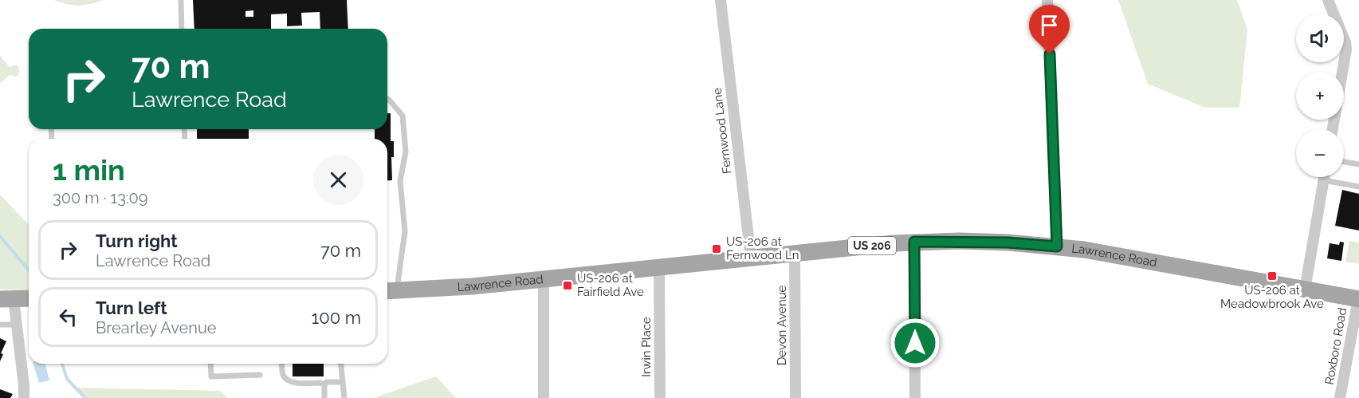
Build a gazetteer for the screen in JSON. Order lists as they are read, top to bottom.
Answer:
{
  "streets": {
    "main road": ["US 206", "Lawrence Road"],
    "street": [
      "Fernwood Lane",
      "Devon Avenue",
      "Roxboro Road",
      "Irwin Place"
    ]
  },
  "crossings": [
    ["Fernwood Lane", "Lawrence Road"],
    ["Lawrence Road", "Devon Avenue"],
    ["Lawrence Road", "Roxboro Road"],
    ["Lawrence Road", "Irwin Place"]
  ],
  "places": {
    "transit": ["US-206 at Fernwood Ln", "US-206 at Meadowbrook Ave", "US-206 at Fairfield Ave"]
  },
  "page": {
    "map_buttons": ["+", "−"],
    "turn": ["70 m", "Lawrence Road"],
    "heading": ["1 min", "300 m · 13:09"],
    "list": [
      {
        "name": "Turn right",
        "note": "Lawrence Road",
        "value": "70 m"
      },
      {
        "name": "Turn left",
        "note": "Brearley Avenue",
        "value": "100 m"
      }
    ]
  }
}
